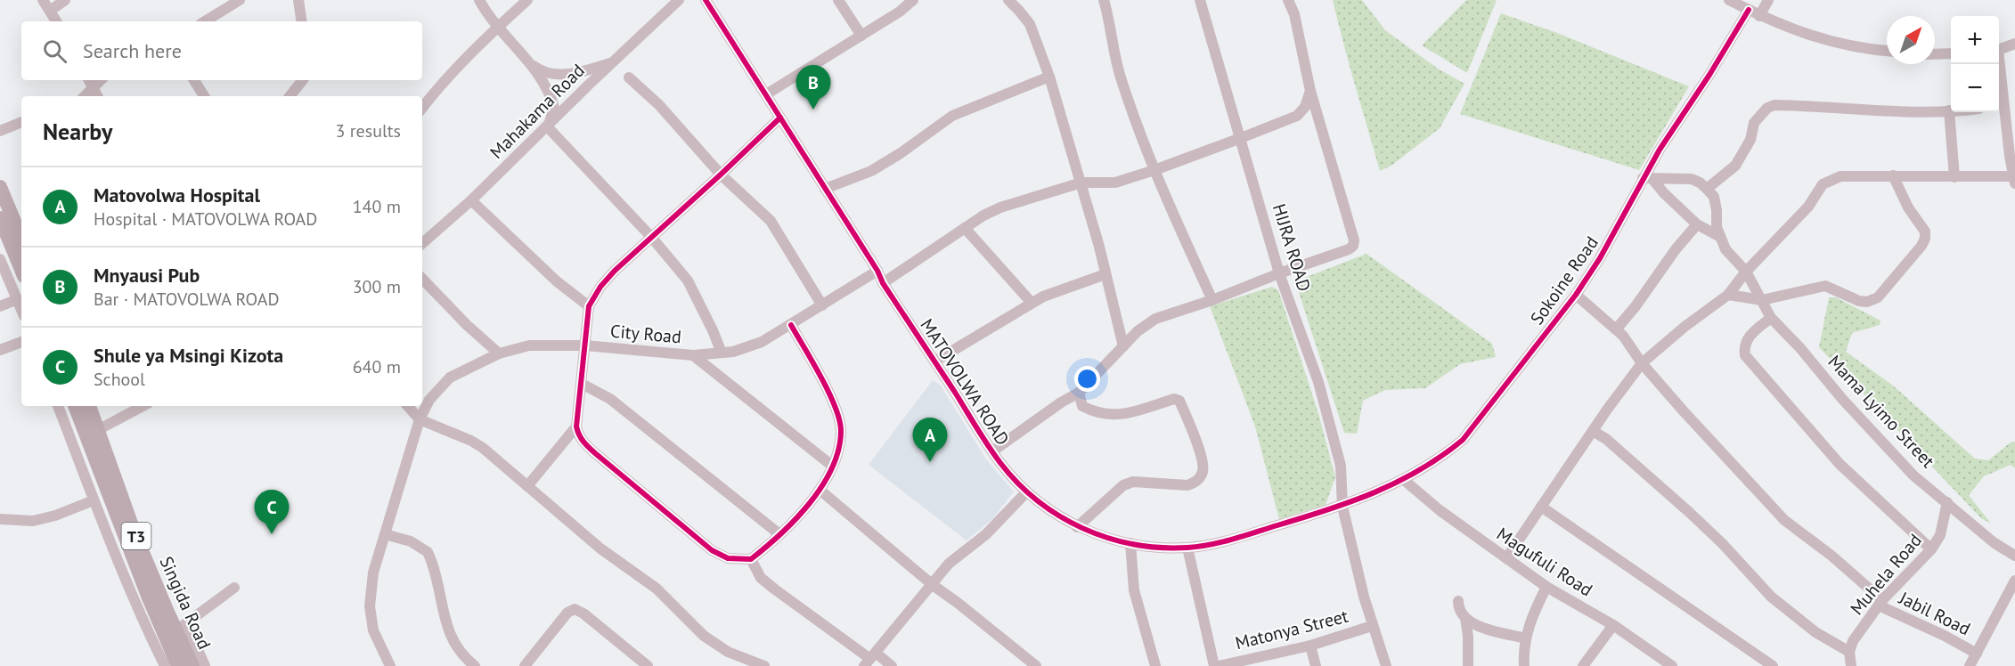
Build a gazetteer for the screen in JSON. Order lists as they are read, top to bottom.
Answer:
{
  "streets": {
    "highway": ["T3", "Singida Road"],
    "street": [
      "Mahakama Road",
      "HIJRA ROAD",
      "Sokoine Road",
      "City Road",
      "MATOVOLWA ROAD",
      "Mama Lyimo Street",
      "Magufuli Road",
      "Muhela Road",
      "Jabil Road",
      "Matonya Street"
    ]
  },
  "crossings": [
    ["HIJRA ROAD", "Sokoine Road"],
    ["HIJRA ROAD", "MATOVOLWA ROAD"],
    ["Sokoine Road", "MATOVOLWA ROAD"],
    ["Sokoine Road", "Magufuli Road"],
    ["Sokoine Road", "Jabil Road"],
    ["City Road", "MATOVOLWA ROAD"],
    ["Mama Lyimo Street", "Muhela Road"],
    ["Muhela Road", "Jabil Road"]
  ],
  "north": "top right",
  "page": {
    "map_buttons": ["+", "−"],
    "search": "Search here",
    "pins": ["B", "A", "C"],
    "heading": ["Nearby", "3 results"],
    "list": [
      {
        "mark": "A",
        "name": "Matovolwa Hospital",
        "note": "Hospital · MATOVOLWA ROAD",
        "value": "140 m"
      },
      {
        "mark": "B",
        "name": "Mnyausi Pub",
        "note": "Bar · MATOVOLWA ROAD",
        "value": "300 m"
      },
      {
        "mark": "C",
        "name": "Shule ya Msingi Kizota",
        "note": "School",
        "value": "640 m"
      }
    ]
  }
}
